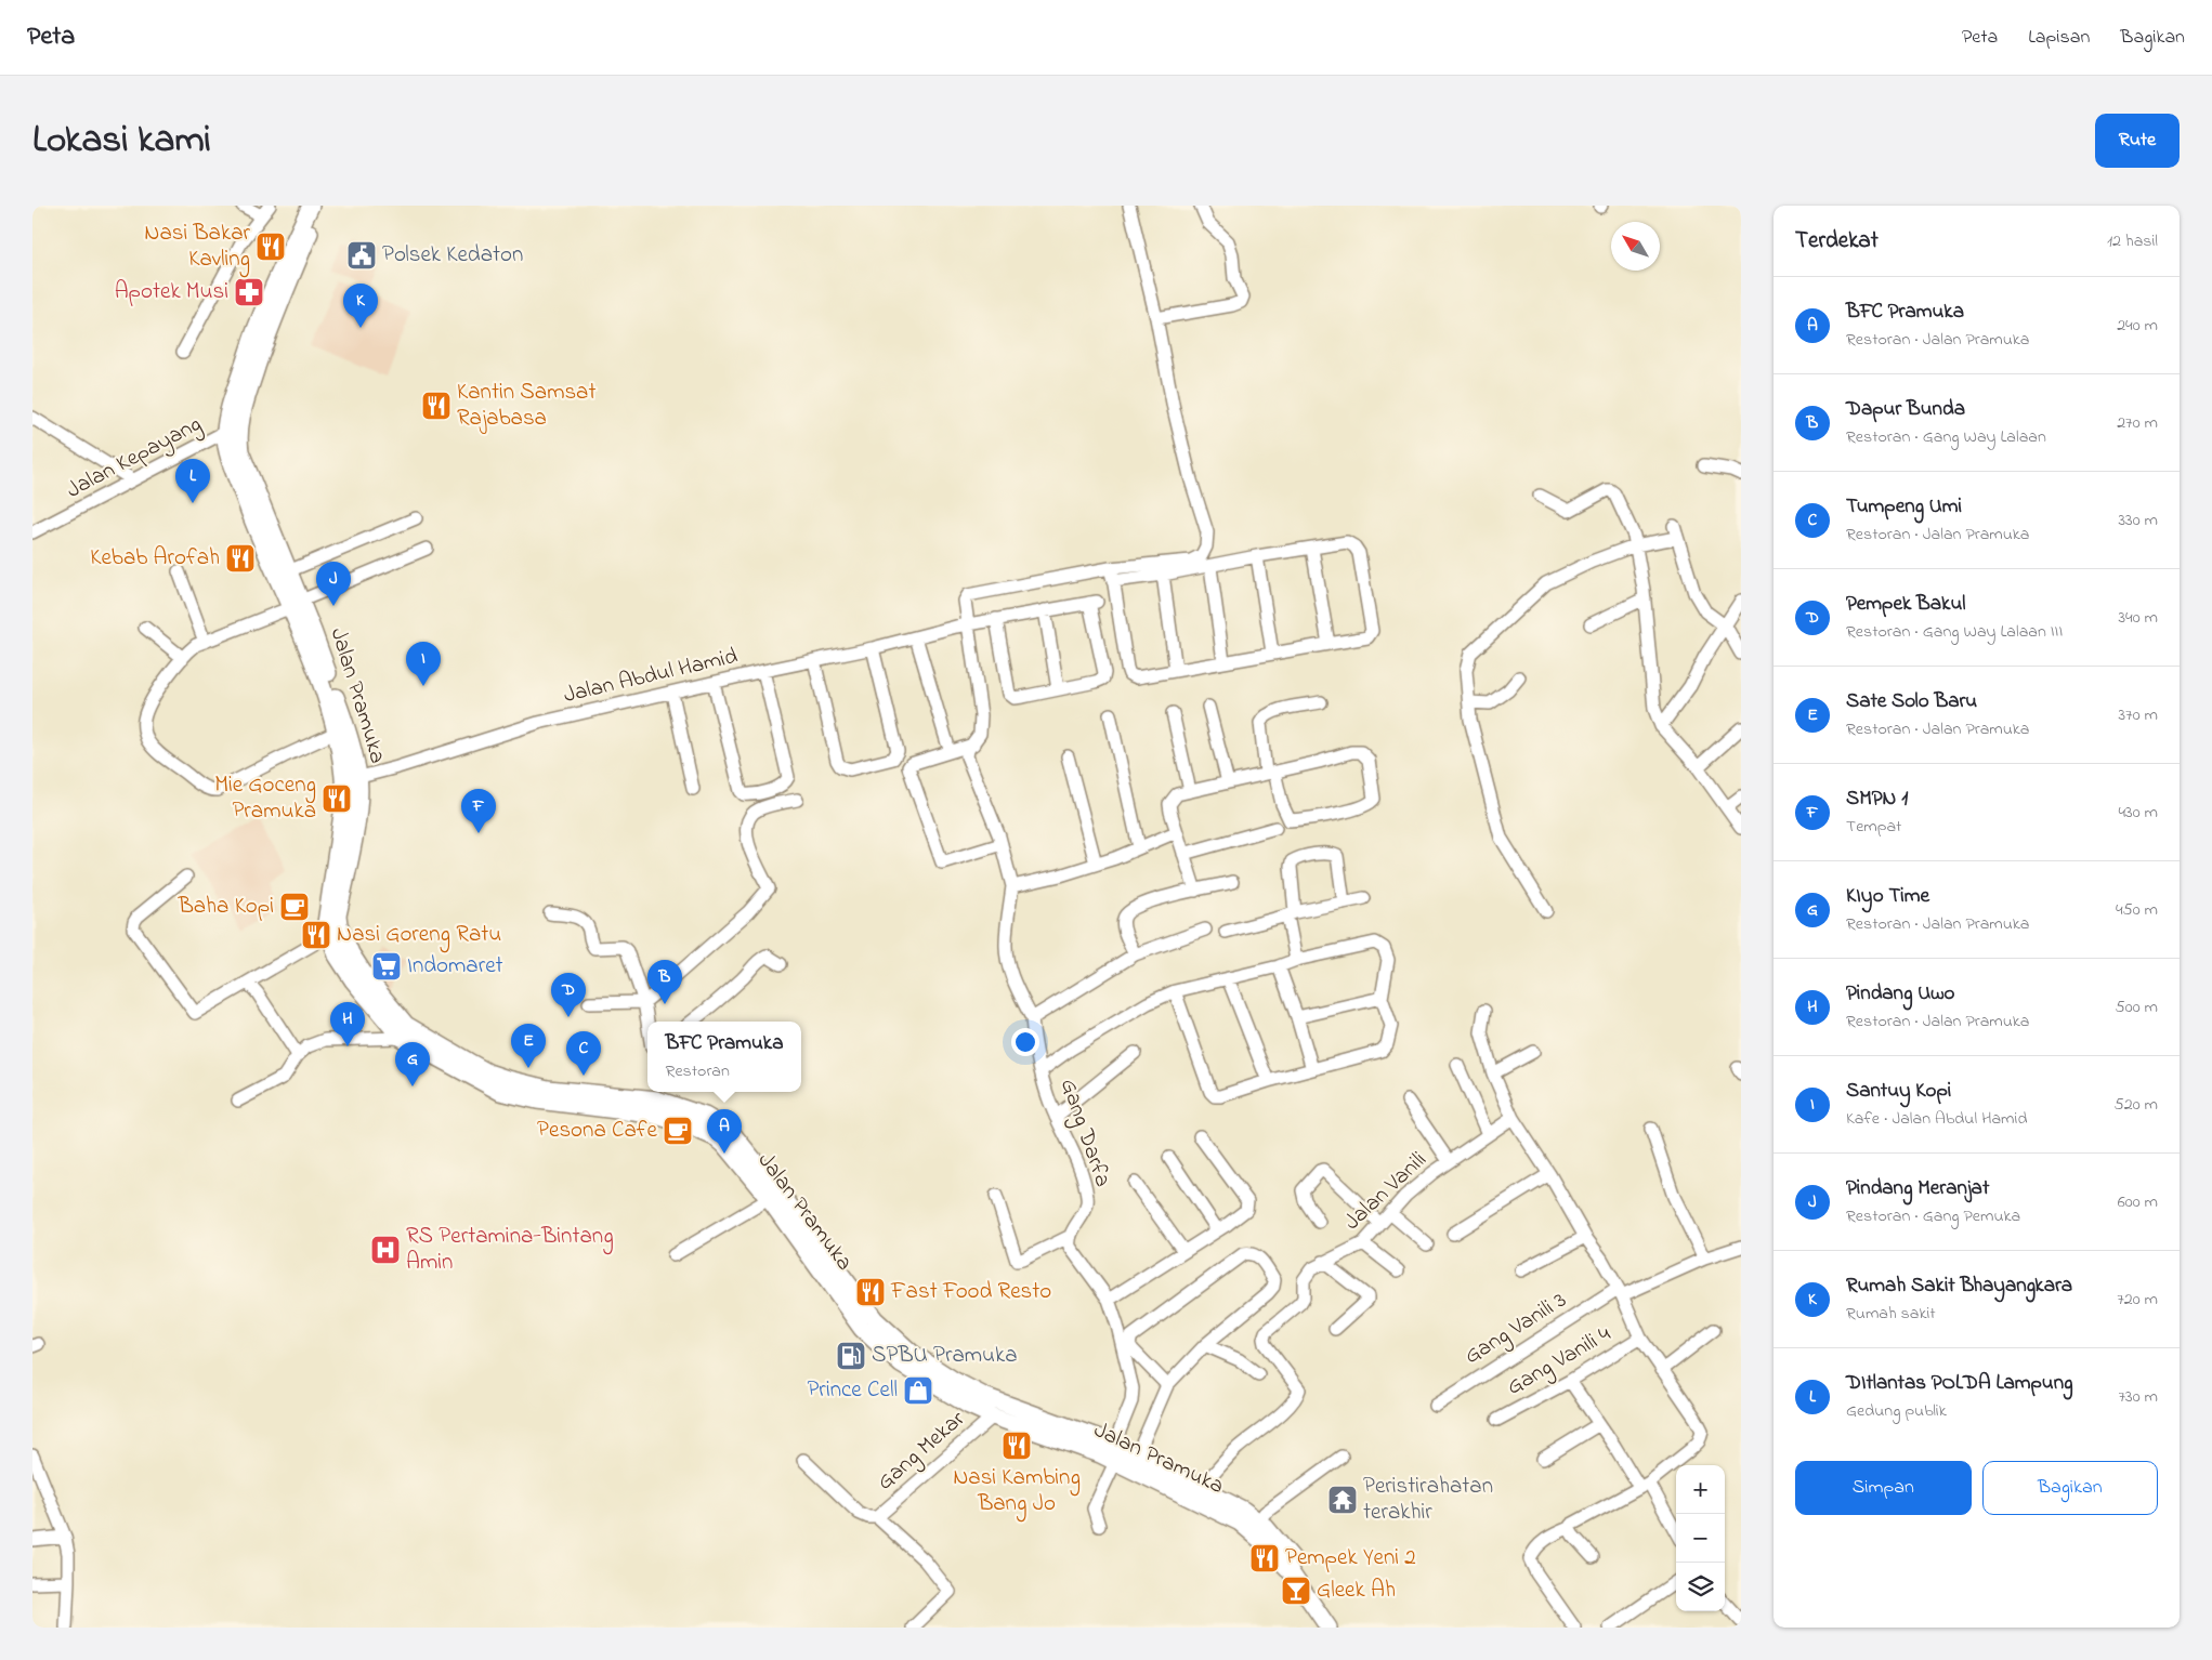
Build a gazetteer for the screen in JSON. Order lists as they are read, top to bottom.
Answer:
{
  "streets": {
    "main road": ["Jalan Pramuka"],
    "street": [
      "Jalan Kepayang",
      "Jalan Abdul Hamid",
      "Gang Darfa",
      "Jalan Vanili",
      "Gang Vanili 3",
      "Gang Vanili 4",
      "Gang Mekar"
    ]
  },
  "crossings": [
    ["Jalan Kepayang", "Jalan Pramuka"],
    ["Jalan Abdul Hamid", "Jalan Pramuka"],
    ["Jalan Pramuka", "Jalan Vanili"],
    ["Jalan Pramuka", "Gang Mekar"]
  ],
  "places": {
    "restaurant": [
      "Nasi Bakar Kavling",
      "Kantin Samsat Rajabasa",
      "Kebab Arofah",
      "Mie Goceng Pramuka",
      "Nasi Goreng Ratu",
      "Fast Food Resto",
      "Nasi Kambing Bang Jo",
      "Pempek Yeni 2"
    ],
    "public building": ["Polsek Kedaton"],
    "pharmacy": ["Apotek Musi"],
    "cafe": ["Baha Kopi", "Pesona Cafe"],
    "supermarket": ["Indomaret"],
    "hospital": ["RS Pertamina-Bintang Amin"],
    "fuel station": ["SPBU Pramuka"],
    "shop": ["Prince Cell"],
    "temple": ["Peristirahatan terakhir"],
    "bar": ["Gleek Ah"]
  },
  "north": "top left",
  "page": {
    "header": "Peta",
    "nav": ["Peta", "Lapisan", "Bagikan"],
    "title": "Lokasi kami",
    "buttons": [
      "Rute",
      ["Simpan", "Bagikan"]
    ],
    "heading": ["Terdekat", "12 hasil"],
    "list": [
      {
        "mark": "A",
        "name": "BFC Pramuka",
        "note": "Restoran · Jalan Pramuka",
        "value": "240 m"
      },
      {
        "mark": "B",
        "name": "Dapur Bunda",
        "note": "Restoran · Gang Way Lalaan",
        "value": "270 m"
      },
      {
        "mark": "C",
        "name": "Tumpeng Umi",
        "note": "Restoran · Jalan Pramuka",
        "value": "330 m"
      },
      {
        "mark": "D",
        "name": "Pempek Bakul",
        "note": "Restoran · Gang Way Lalaan III",
        "value": "340 m"
      },
      {
        "mark": "E",
        "name": "Sate Solo Baru",
        "note": "Restoran · Jalan Pramuka",
        "value": "370 m"
      },
      {
        "mark": "F",
        "name": "SMPN 1",
        "note": "Tempat",
        "value": "430 m"
      },
      {
        "mark": "G",
        "name": "KIyo Time",
        "note": "Restoran · Jalan Pramuka",
        "value": "450 m"
      },
      {
        "mark": "H",
        "name": "Pindang Uwo",
        "note": "Restoran · Jalan Pramuka",
        "value": "500 m"
      },
      {
        "mark": "I",
        "name": "Santuy Kopi",
        "note": "Kafe · Jalan Abdul Hamid",
        "value": "520 m"
      },
      {
        "mark": "J",
        "name": "Pindang Meranjat",
        "note": "Restoran · Gang Pemuka",
        "value": "600 m"
      },
      {
        "mark": "K",
        "name": "Rumah Sakit Bhayangkara",
        "note": "Rumah sakit",
        "value": "720 m"
      },
      {
        "mark": "L",
        "name": "DItlantas POLDA Lampung",
        "note": "Gedung publik",
        "value": "730 m"
      }
    ],
    "pins": [
      "K",
      "L",
      "J",
      "I",
      "F",
      "B",
      "D",
      "H",
      "E",
      "C",
      "G",
      "A"
    ],
    "popup": ["BFC Pramuka", "Restoran"],
    "map_buttons": ["+", "−"]
  }
}
